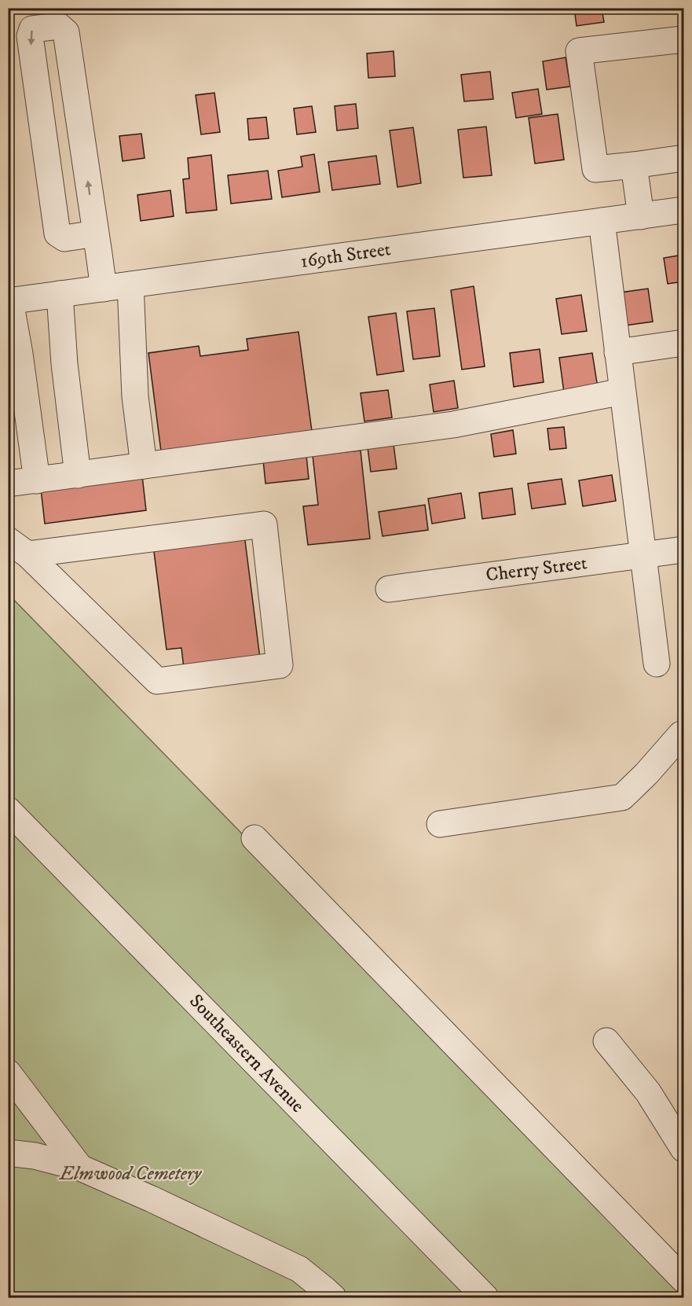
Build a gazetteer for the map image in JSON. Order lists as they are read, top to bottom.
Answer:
{
  "streets": {
    "street": ["169th Street", "Cherry Street", "Southeastern Avenue"]
  },
  "parks": ["Elmwood Cemetery"]
}
